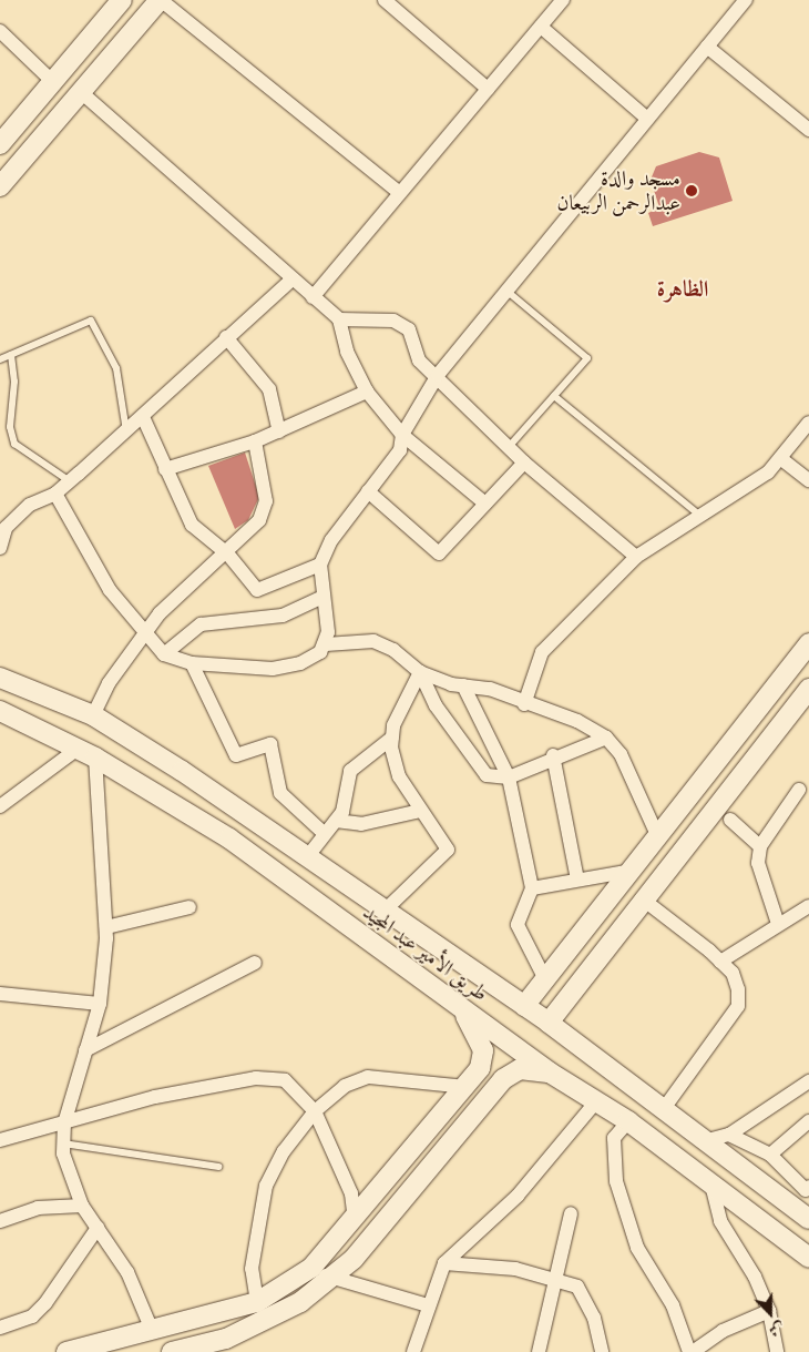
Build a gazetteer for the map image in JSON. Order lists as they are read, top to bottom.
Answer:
{
  "streets": {
    "main road": ["طريق الأمير عبد المجيد"]
  },
  "districts": ["الظاهرة"],
  "places": ["مسجد والدة عبدالرحمن الربيعان"],
  "north": "bottom"
}
